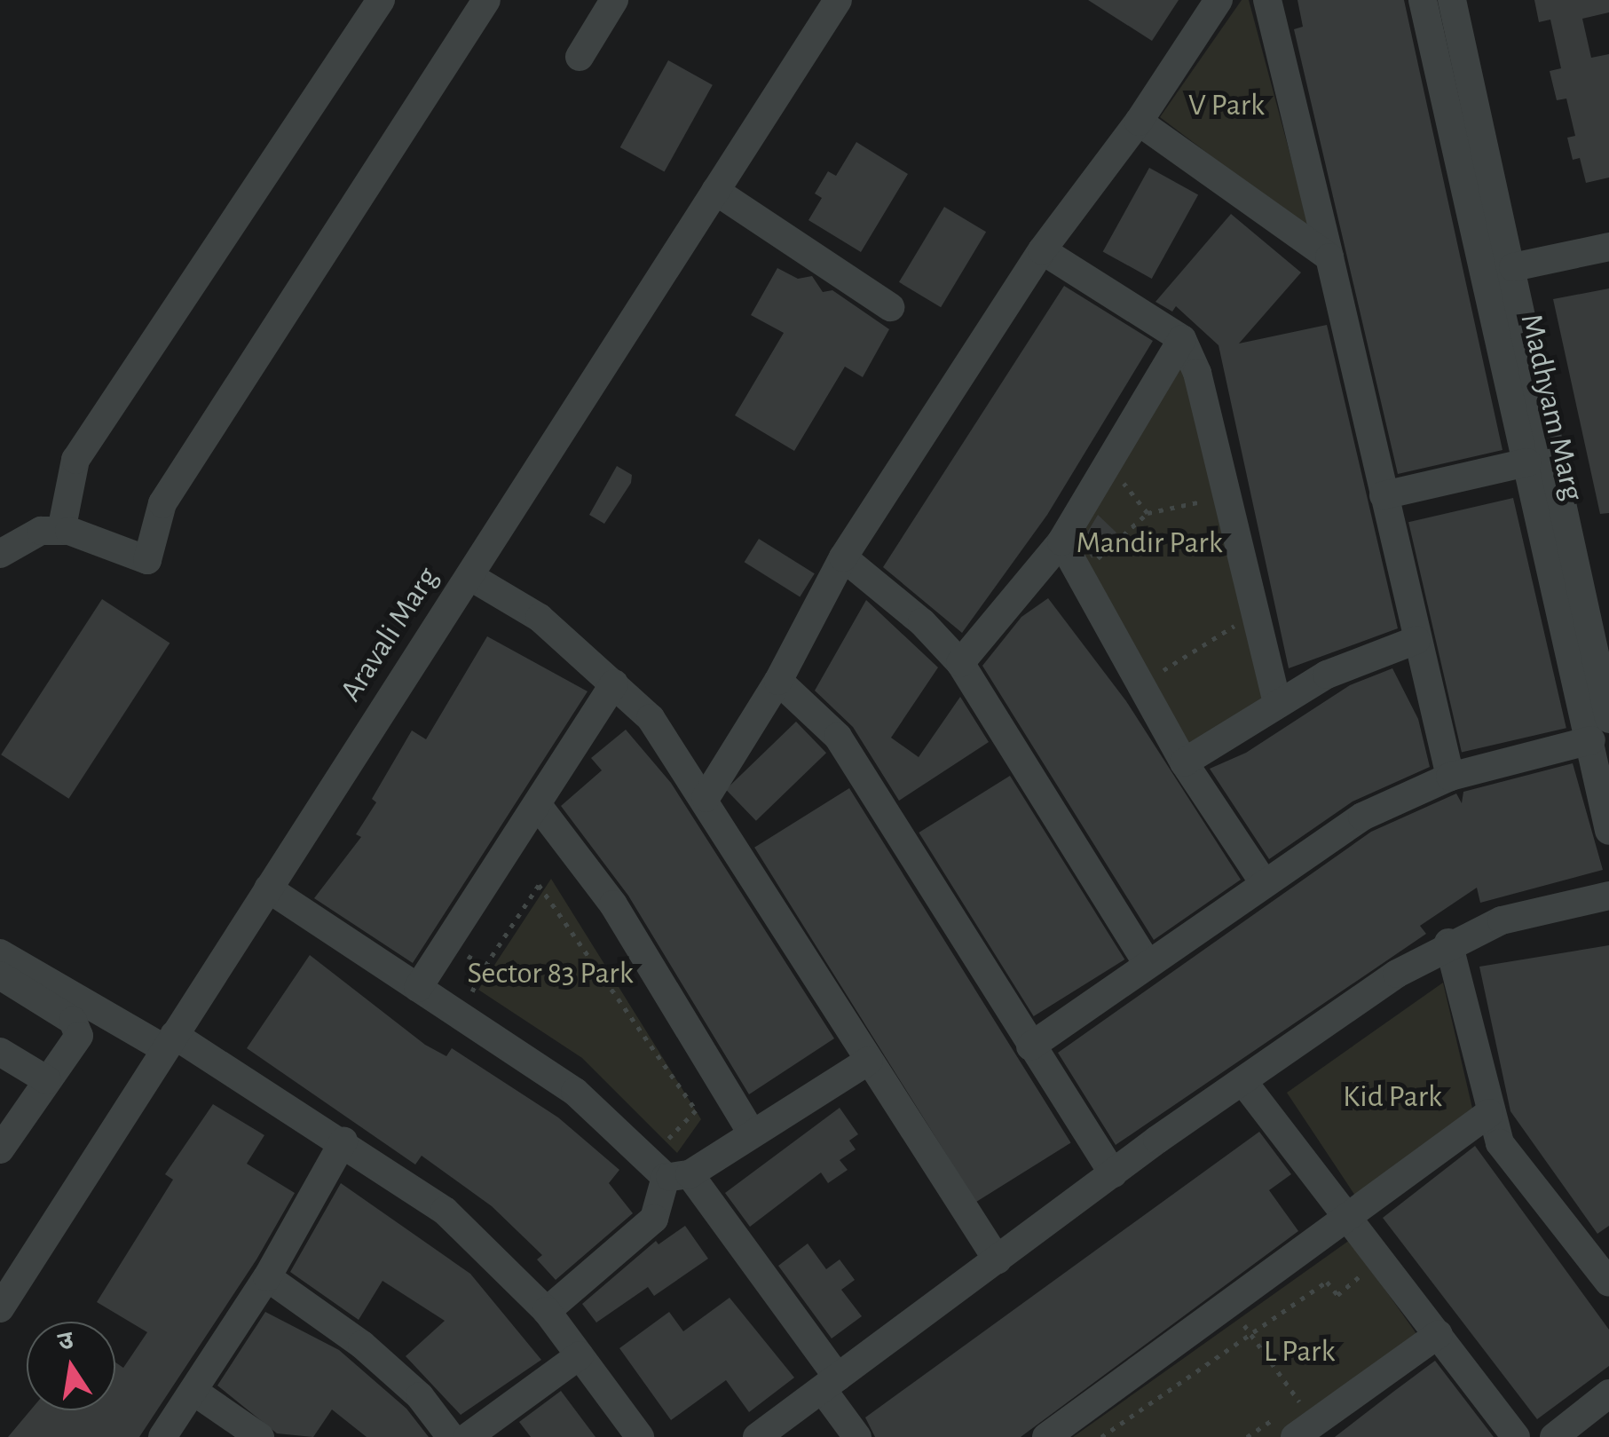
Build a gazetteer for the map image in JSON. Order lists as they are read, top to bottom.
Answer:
{
  "streets": {
    "street": ["Madhyam Marg", "Aravali Marg"]
  },
  "parks": [
    "V Park",
    "Mandir Park",
    "Sector 83 Park",
    "Kid Park",
    "L Park"
  ],
  "north": "top"
}
